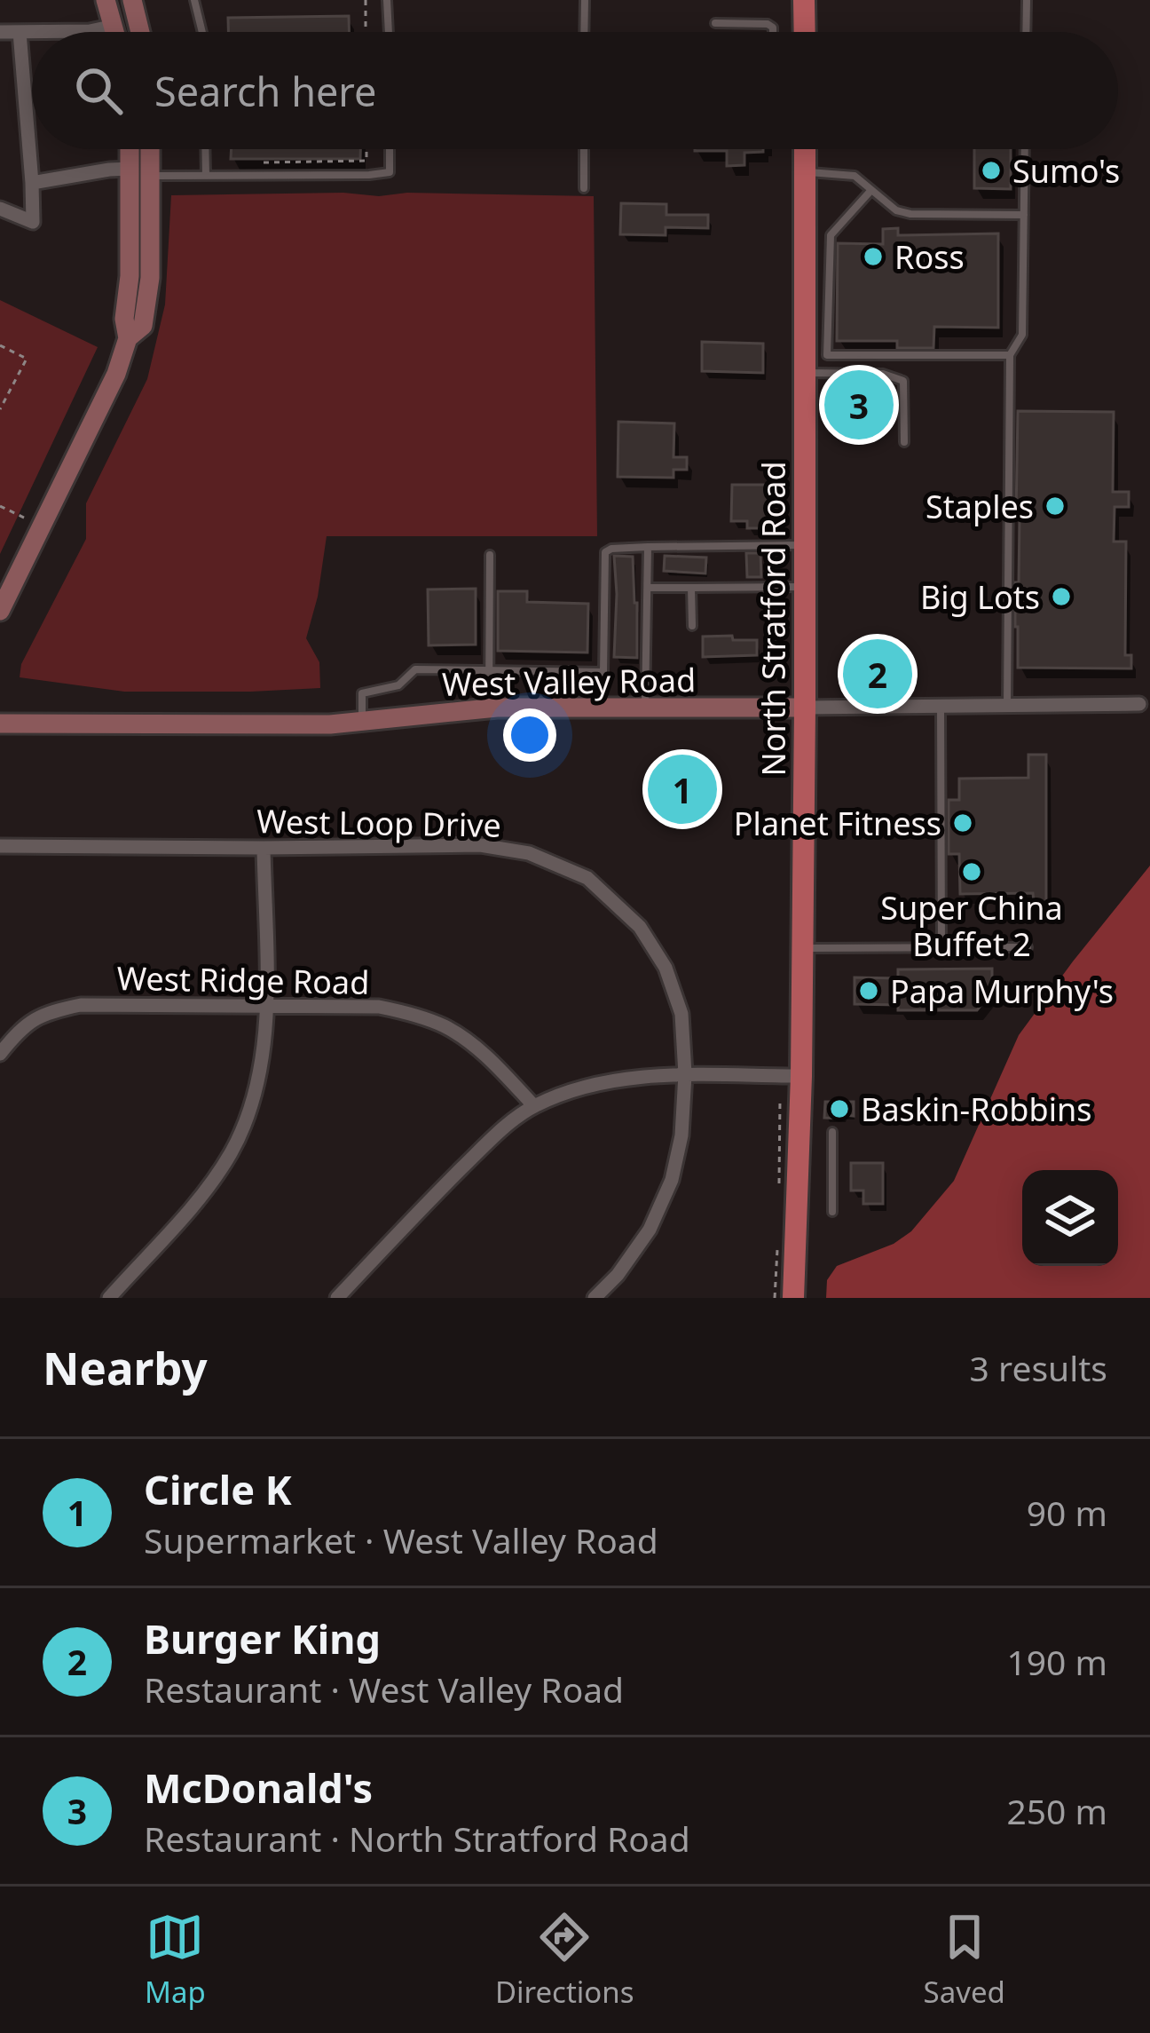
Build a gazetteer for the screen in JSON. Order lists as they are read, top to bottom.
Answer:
{
  "streets": {
    "main road": ["North Stratford Road", "West Valley Road"],
    "street": ["West Loop Drive", "West Ridge Road"]
  },
  "crossings": [
    ["North Stratford Road", "West Valley Road"]
  ],
  "places": [
    "Sumo's",
    "Ross",
    "Staples",
    "Big Lots",
    "Planet Fitness",
    "Super China Buffet 2",
    "Papa Murphy's",
    "Baskin-Robbins"
  ],
  "page": {
    "search": "Search here",
    "pins": ["3", "2", "1"],
    "heading": ["Nearby", "3 results"],
    "list": [
      {
        "mark": "1",
        "name": "Circle K",
        "note": "Supermarket · West Valley Road",
        "value": "90 m"
      },
      {
        "mark": "2",
        "name": "Burger King",
        "note": "Restaurant · West Valley Road",
        "value": "190 m"
      },
      {
        "mark": "3",
        "name": "McDonald's",
        "note": "Restaurant · North Stratford Road",
        "value": "250 m"
      }
    ],
    "nav": ["Map", "Directions", "Saved"]
  }
}
